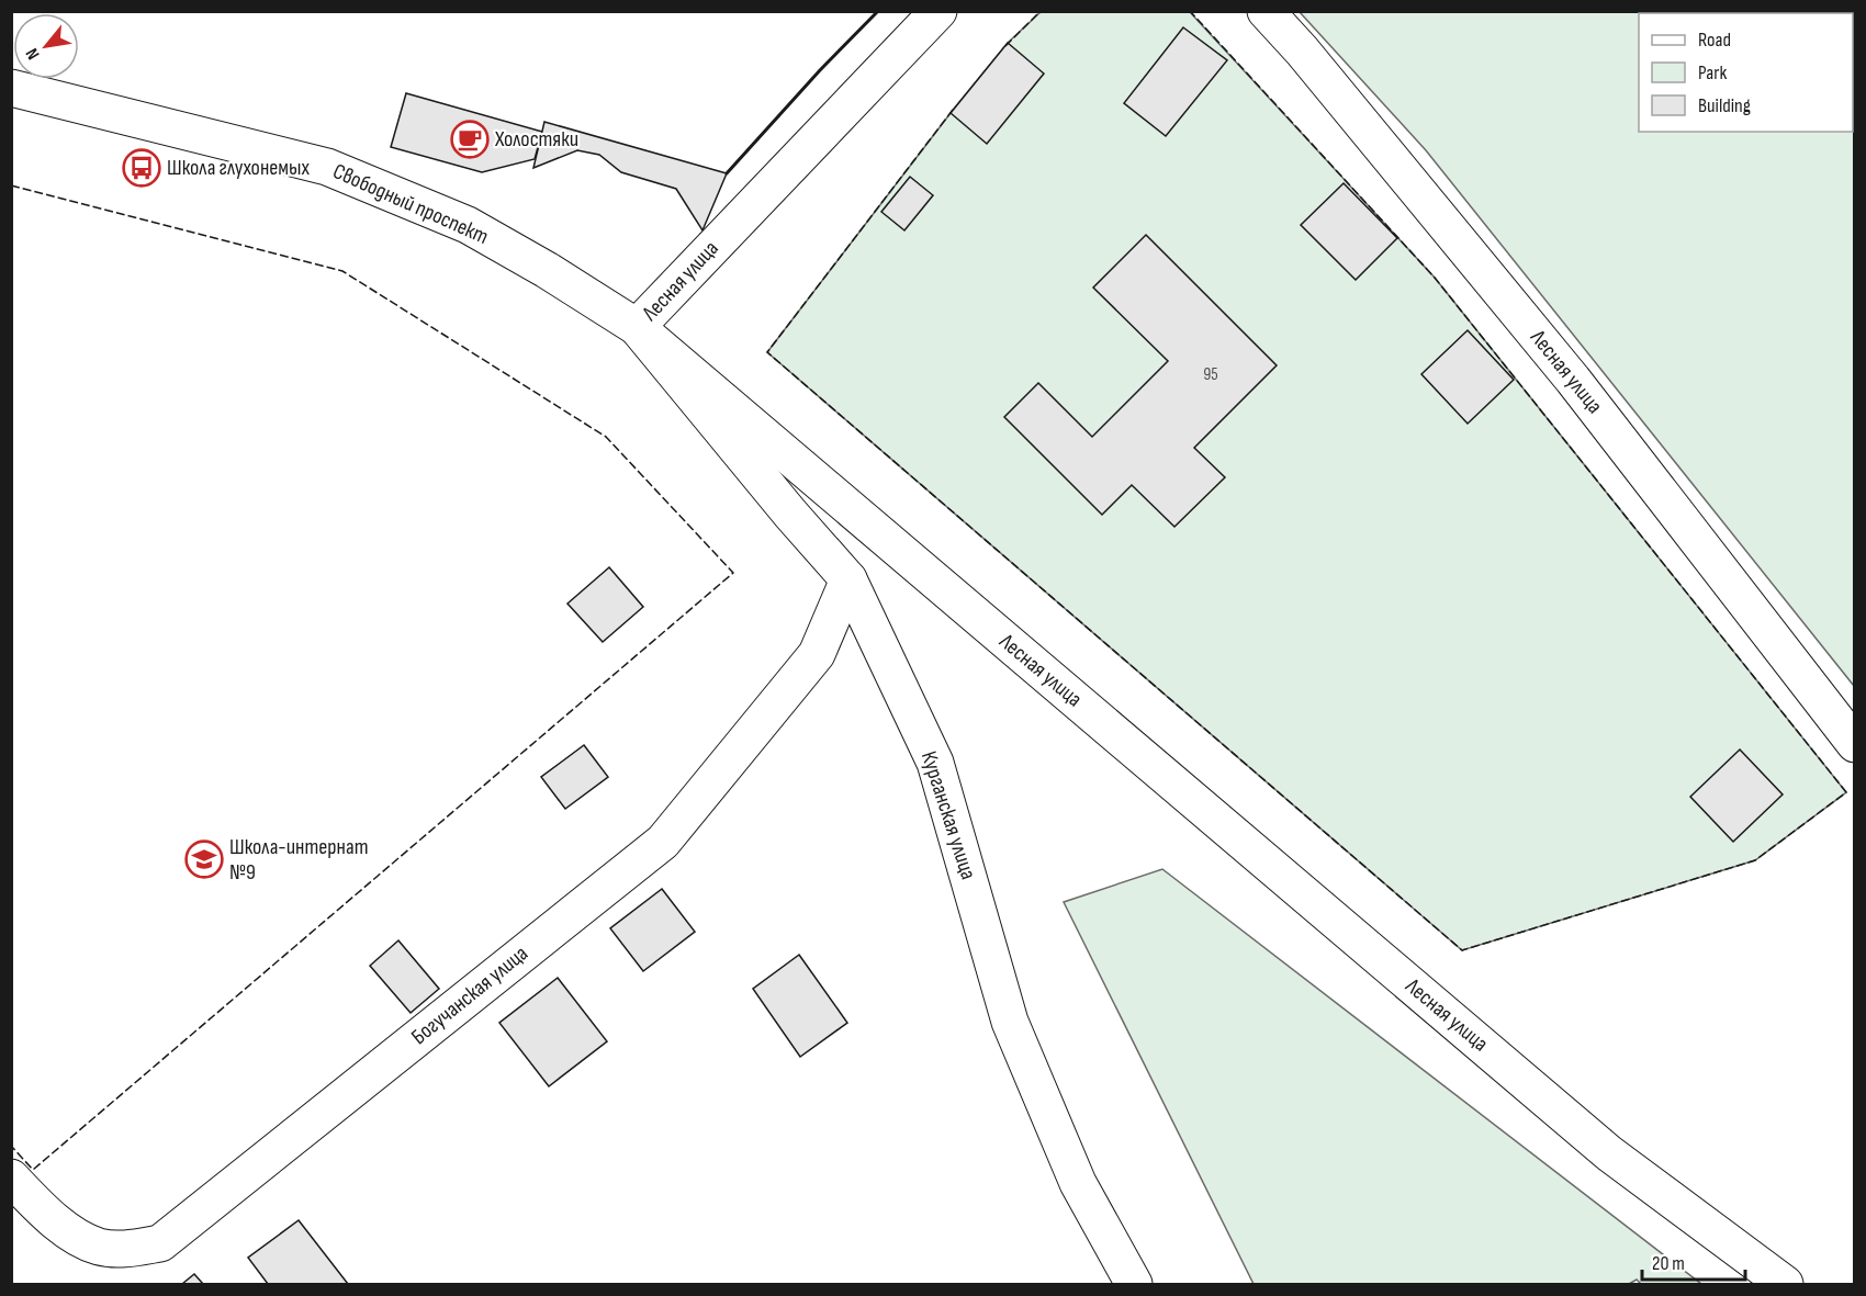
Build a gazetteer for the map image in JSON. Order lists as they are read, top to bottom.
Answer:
{
  "streets": {
    "street": [
      "Свободный проспект",
      "Лесная улица",
      "Курганская улица",
      "Богучанская улица"
    ]
  },
  "crossings": [
    ["Свободный проспект", "Лесная улица"],
    ["Свободный проспект", "Курганская улица"],
    ["Лесная улица", "Курганская улица"],
    ["Курганская улица", "Богучанская улица"]
  ],
  "places": {
    "cafe": ["Холостяки"],
    "bus stop": ["Школа глухонемых"],
    "school or university": ["Школа-интернат №9"]
  },
  "house_numbers": ["95"],
  "legend": ["Road", "Park", "Building"],
  "scale_bar": "20 m",
  "north": "bottom left"
}
